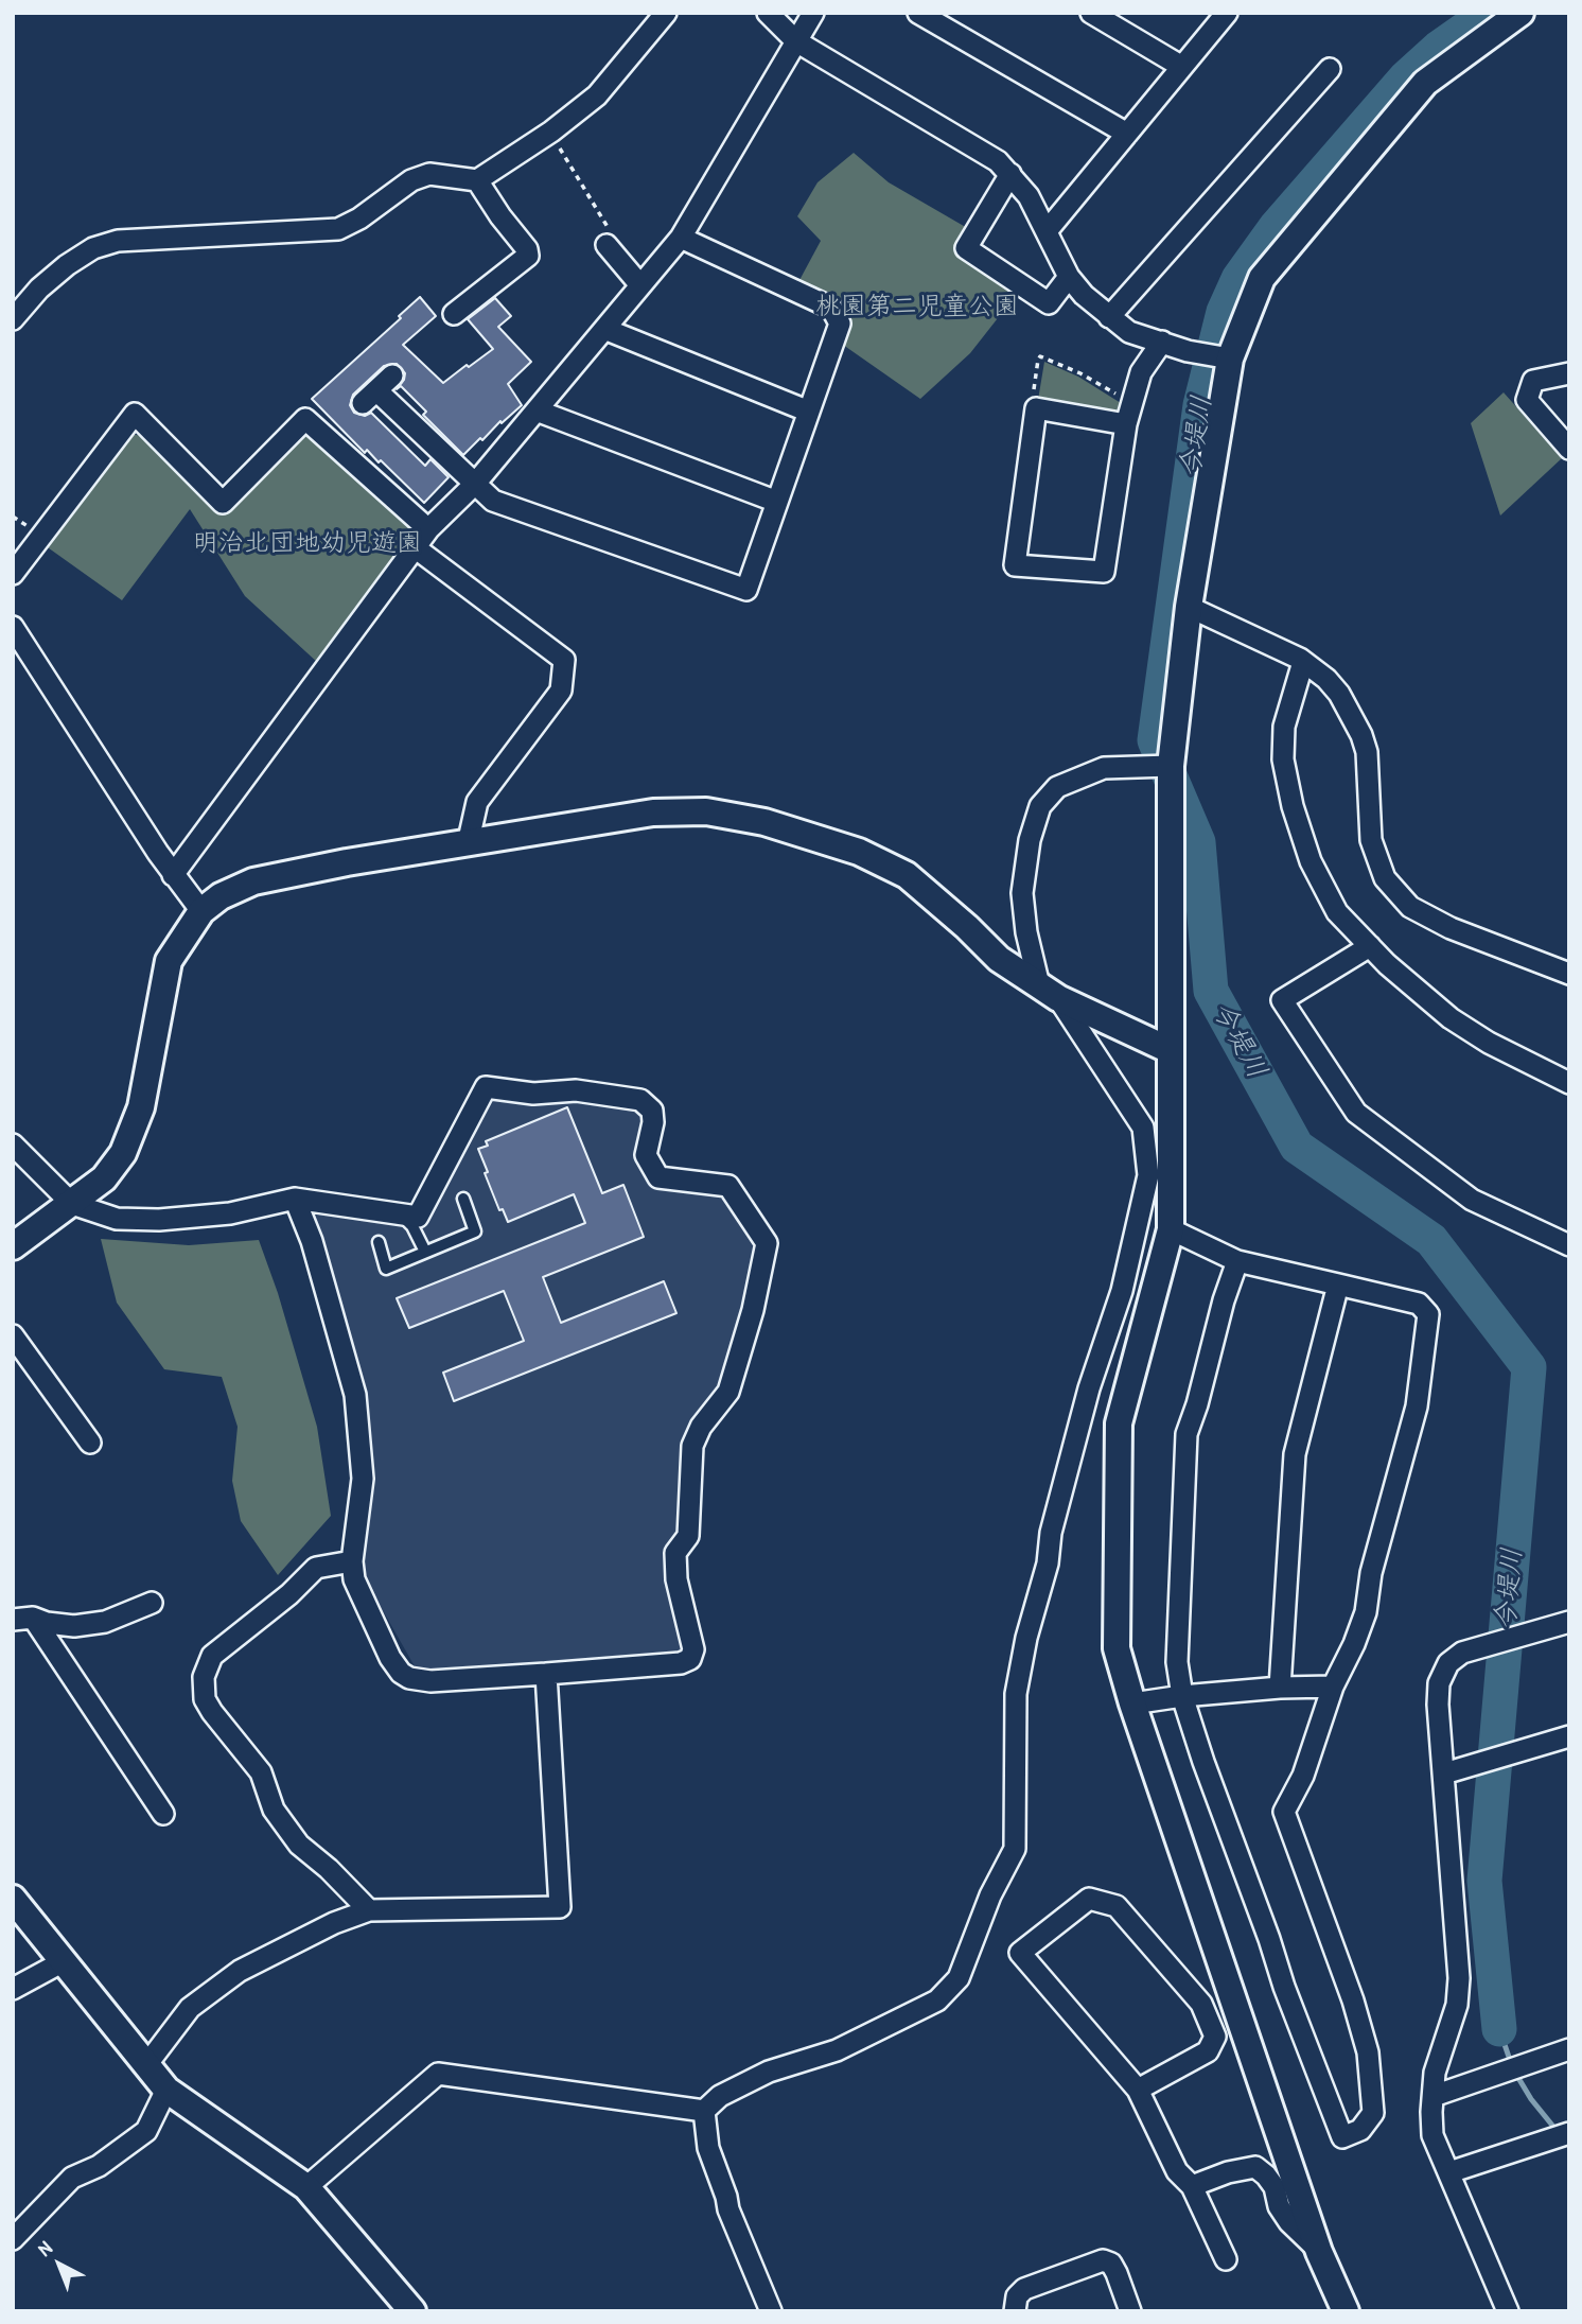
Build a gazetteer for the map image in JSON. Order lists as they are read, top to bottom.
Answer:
{
  "water": ["今堤川"],
  "parks": ["桃園第二児童公園", "明治北団地幼児遊園"],
  "north": "top left"
}
